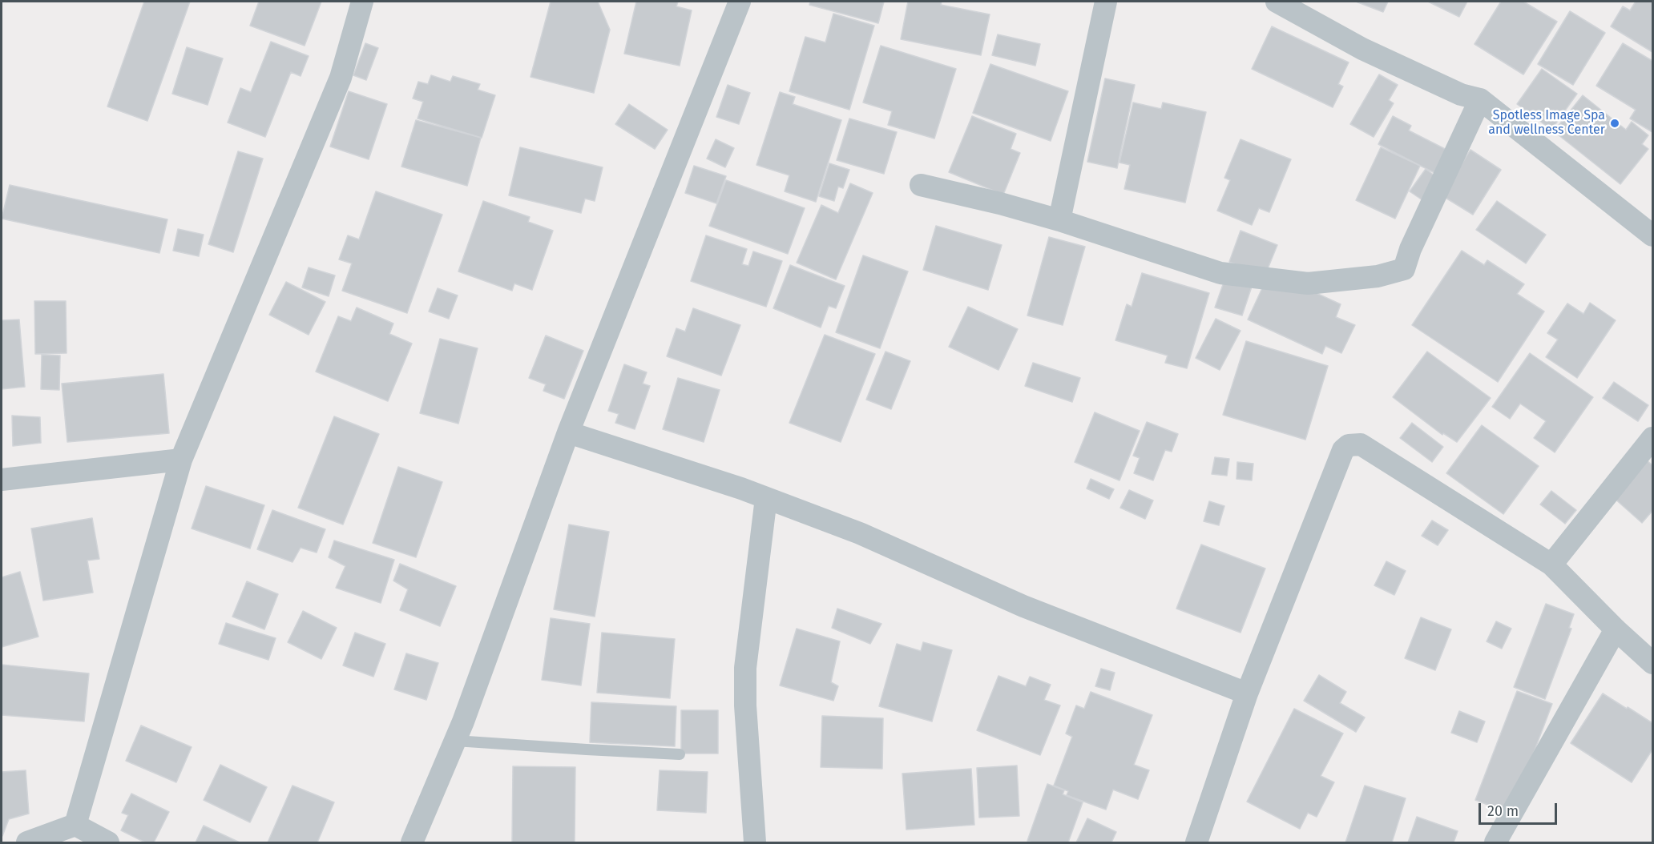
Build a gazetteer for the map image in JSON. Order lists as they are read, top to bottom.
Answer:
{
  "places": ["Spotless Image Spa and wellness Center"],
  "scale_bar": "20 m"
}
